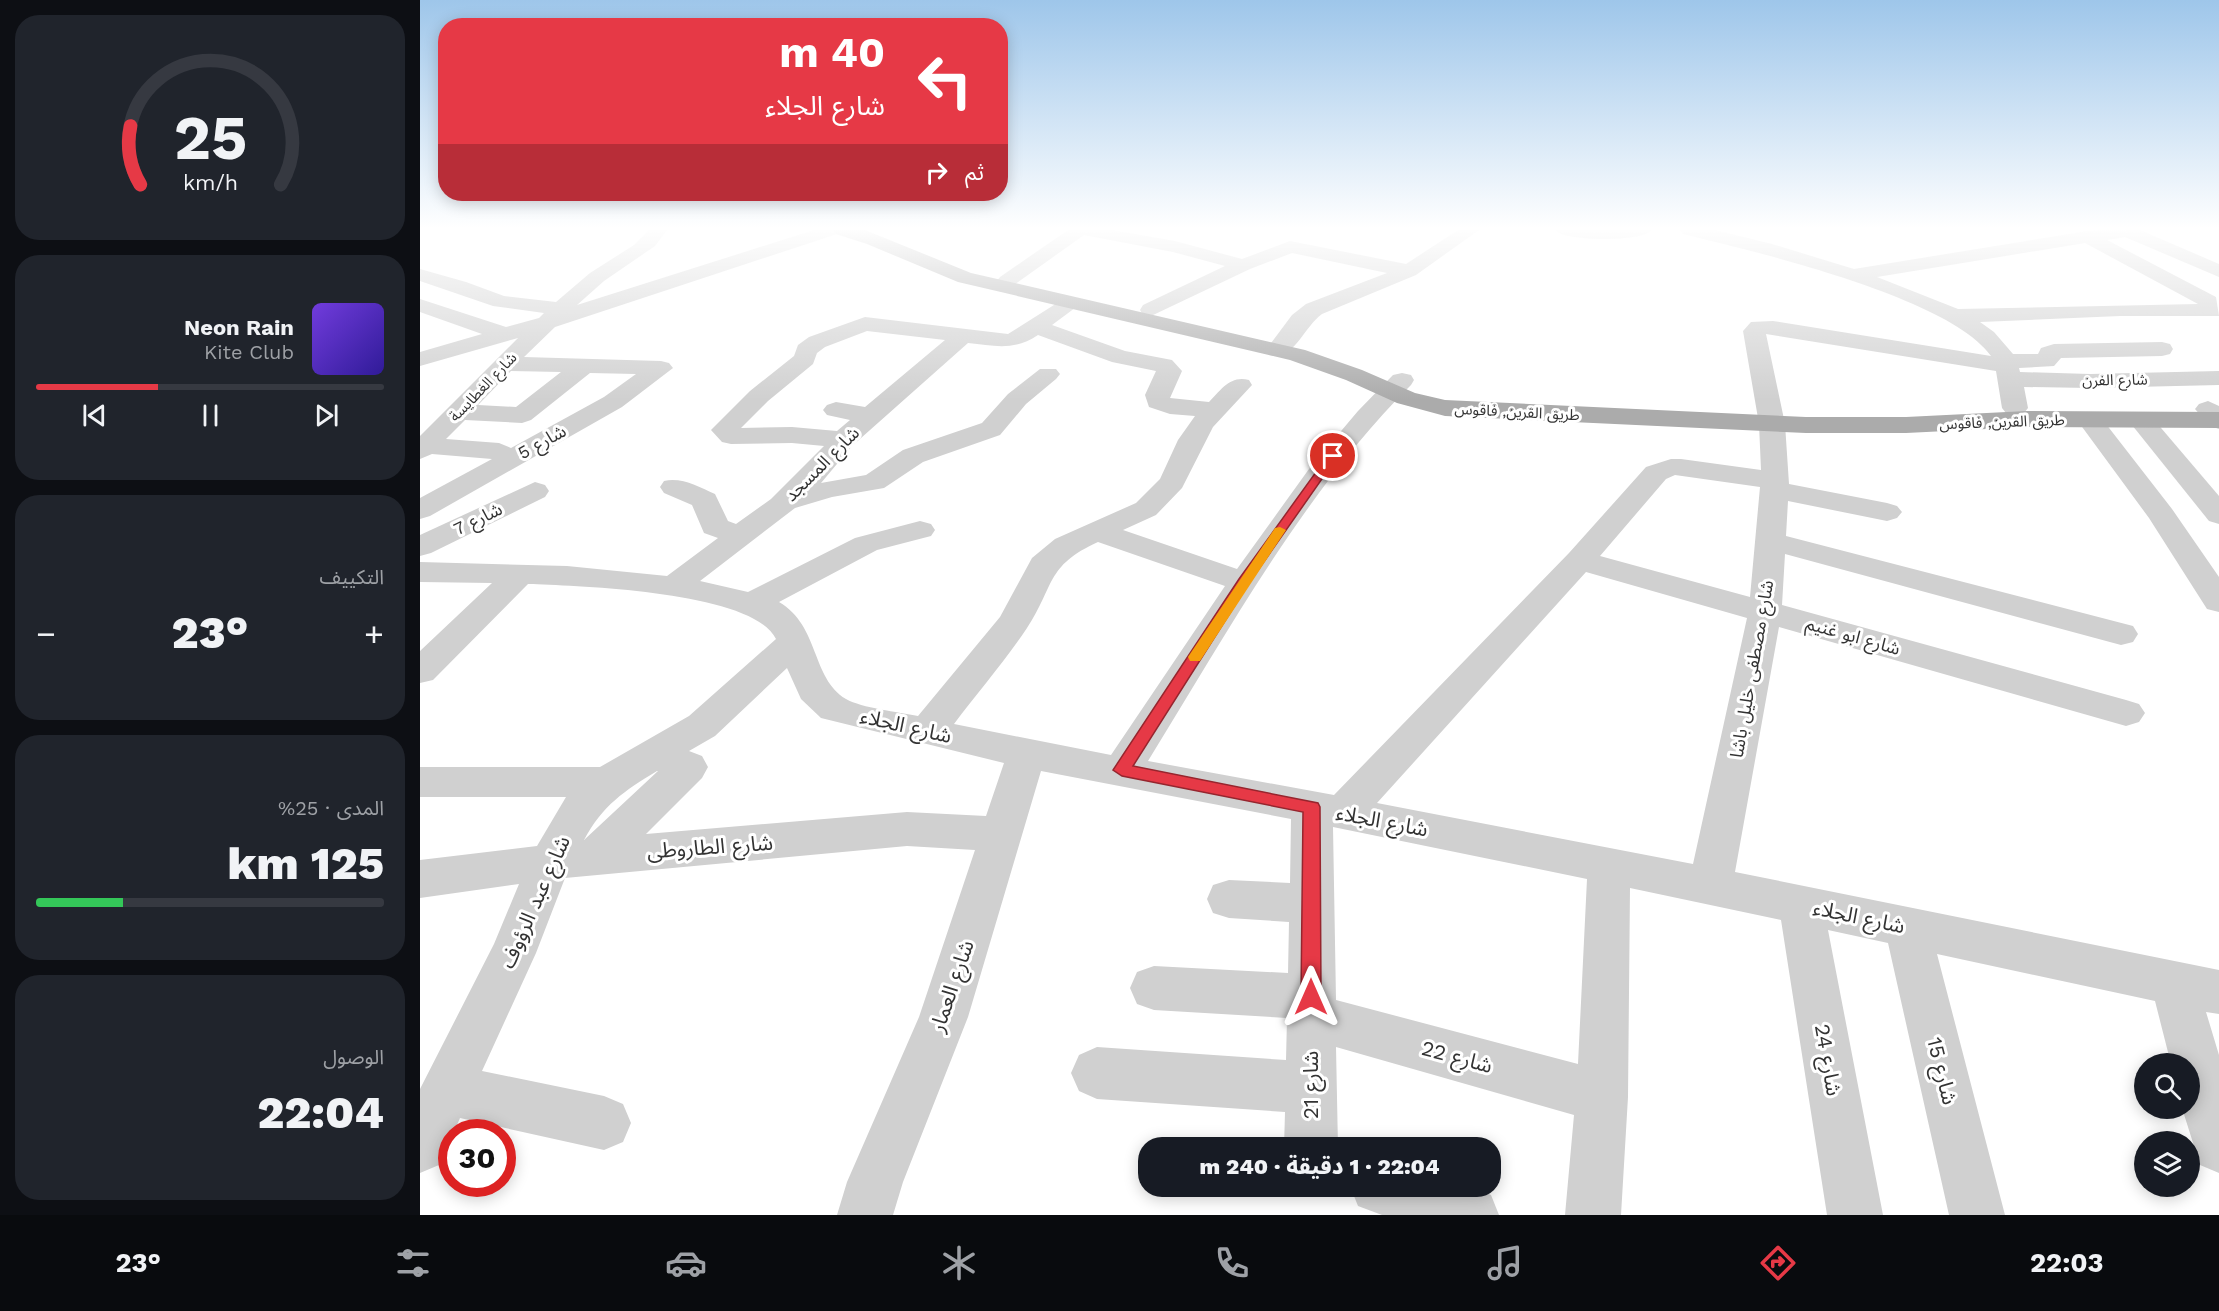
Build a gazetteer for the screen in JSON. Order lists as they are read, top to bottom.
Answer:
{
  "streets": {
    "main road": ["طريق القرين, فاقوس"],
    "street": [
      "شارع الفرن",
      "شارع الغطايسة",
      "شارع 5",
      "شارع المسجد",
      "شارع 7",
      "شارع ابو غنيم",
      "شارع مصطفى خليل باشا",
      "شارع الجلاء",
      "شارع الطاروطى",
      "شارع عبد الرؤوف",
      "شارع العمار",
      "شارع 22",
      "شارع 24",
      "شارع 15",
      "شارع 21"
    ]
  },
  "crossings": [
    ["شارع الفرن", "شارع مصطفى خليل باشا"],
    ["طريق القرين, فاقوس", "شارع مصطفى خليل باشا"],
    ["شارع المسجد", "شارع الجلاء"],
    ["شارع ابو غنيم", "شارع مصطفى خليل باشا"],
    ["شارع مصطفى خليل باشا", "شارع الجلاء"],
    ["شارع الجلاء", "شارع عبد الرؤوف"],
    ["شارع الجلاء", "شارع العمار"],
    ["شارع الجلاء", "شارع 24"],
    ["شارع الجلاء", "شارع 15"],
    ["شارع الجلاء", "شارع 21"],
    ["شارع الطاروطى", "شارع عبد الرؤوف"],
    ["شارع الطاروطى", "شارع العمار"],
    ["شارع 22", "شارع 21"]
  ],
  "page": {
    "turn": ["40 m", "شارع الجلاء"],
    "then": "ثم",
    "song": ["Neon Rain", "Kite Club"],
    "tile": [
      "التكييف",
      ["المدى · 25%", "125 km"],
      ["الوصول", "22:04"]
    ],
    "heat": ["−", "23°", "+"],
    "limit": "30",
    "trip": "22:04 · 1 دقيقة · 240 m",
    "tabs": ["22:03", "23°"],
    "gauge": ["25", "km/h"]
  }
}
